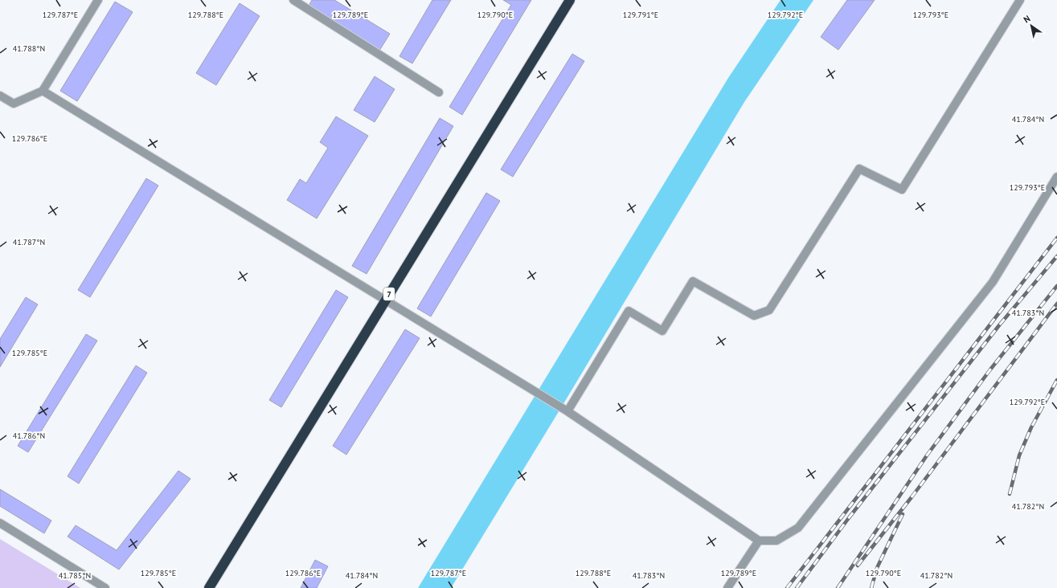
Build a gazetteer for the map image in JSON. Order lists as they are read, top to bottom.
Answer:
{
  "streets": {
    "highway": ["7"]
  },
  "north": "top left",
  "coordinates": [
    "129.787°E",
    "129.788°E",
    "129.789°E",
    "129.790°E",
    "129.791°E",
    "129.792°E",
    "129.793°E",
    "41.788°N",
    "41.784°N",
    "129.786°E",
    "41.787°N",
    "41.783°N",
    "129.785°E",
    "41.786°N",
    "41.782°N",
    "41.785°N"
  ]
}
